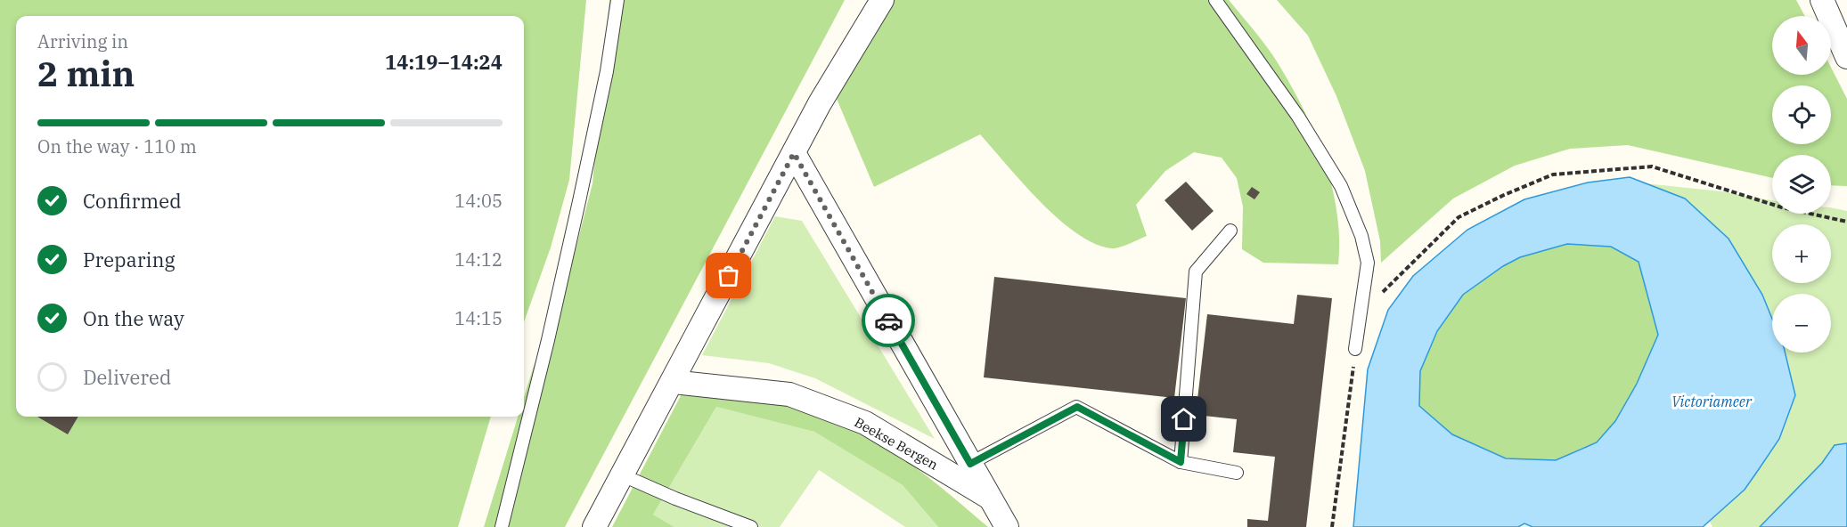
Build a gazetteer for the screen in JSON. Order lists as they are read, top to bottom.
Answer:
{
  "streets": {
    "street": ["Beekse Bergen"]
  },
  "water": ["Victoriameer"],
  "north": "top",
  "page": {
    "map_buttons": ["+", "−"],
    "heading": ["2 min", "Arriving in", "14:19–14:24"],
    "bar": "On the way · 110 m",
    "list": [
      ["Confirmed", "14:05"],
      ["Preparing", "14:12"],
      ["On the way", "14:15"],
      "Delivered"
    ]
  }
}
